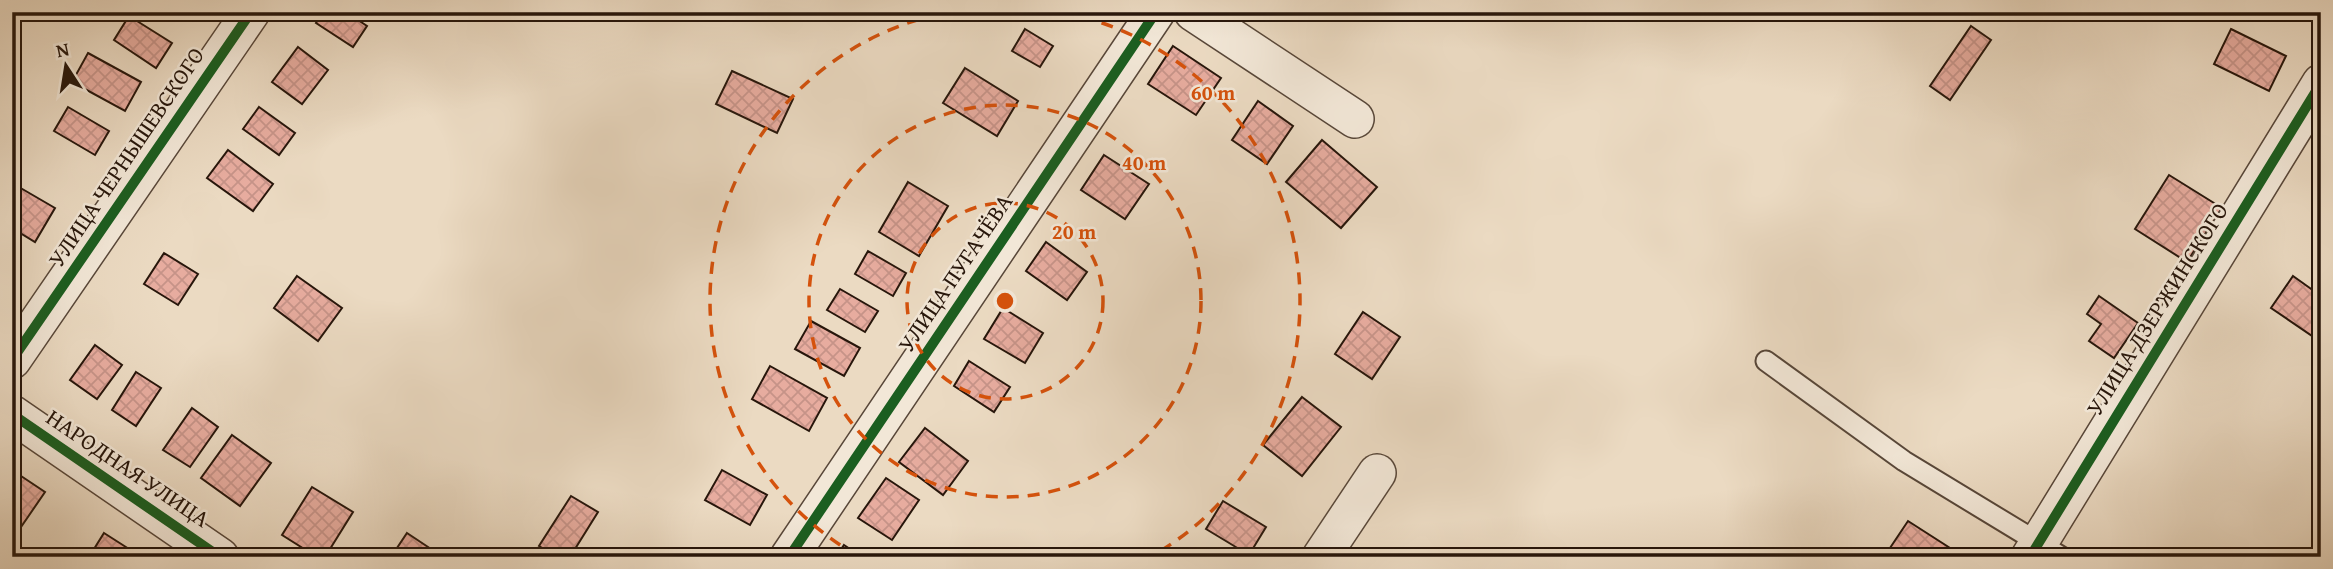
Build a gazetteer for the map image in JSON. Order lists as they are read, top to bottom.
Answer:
{
  "streets": {
    "street": [
      "УЛИЦА ЧЕРНЫШЕВСКОГО",
      "УЛИЦА ПУГАЧЁВА",
      "УЛИЦА ДЗЕРЖИНСКОГО",
      "НАРОДНАЯ УЛИЦА"
    ]
  },
  "north": "top",
  "rings": ["60 m", "40 m", "20 m"]
}
